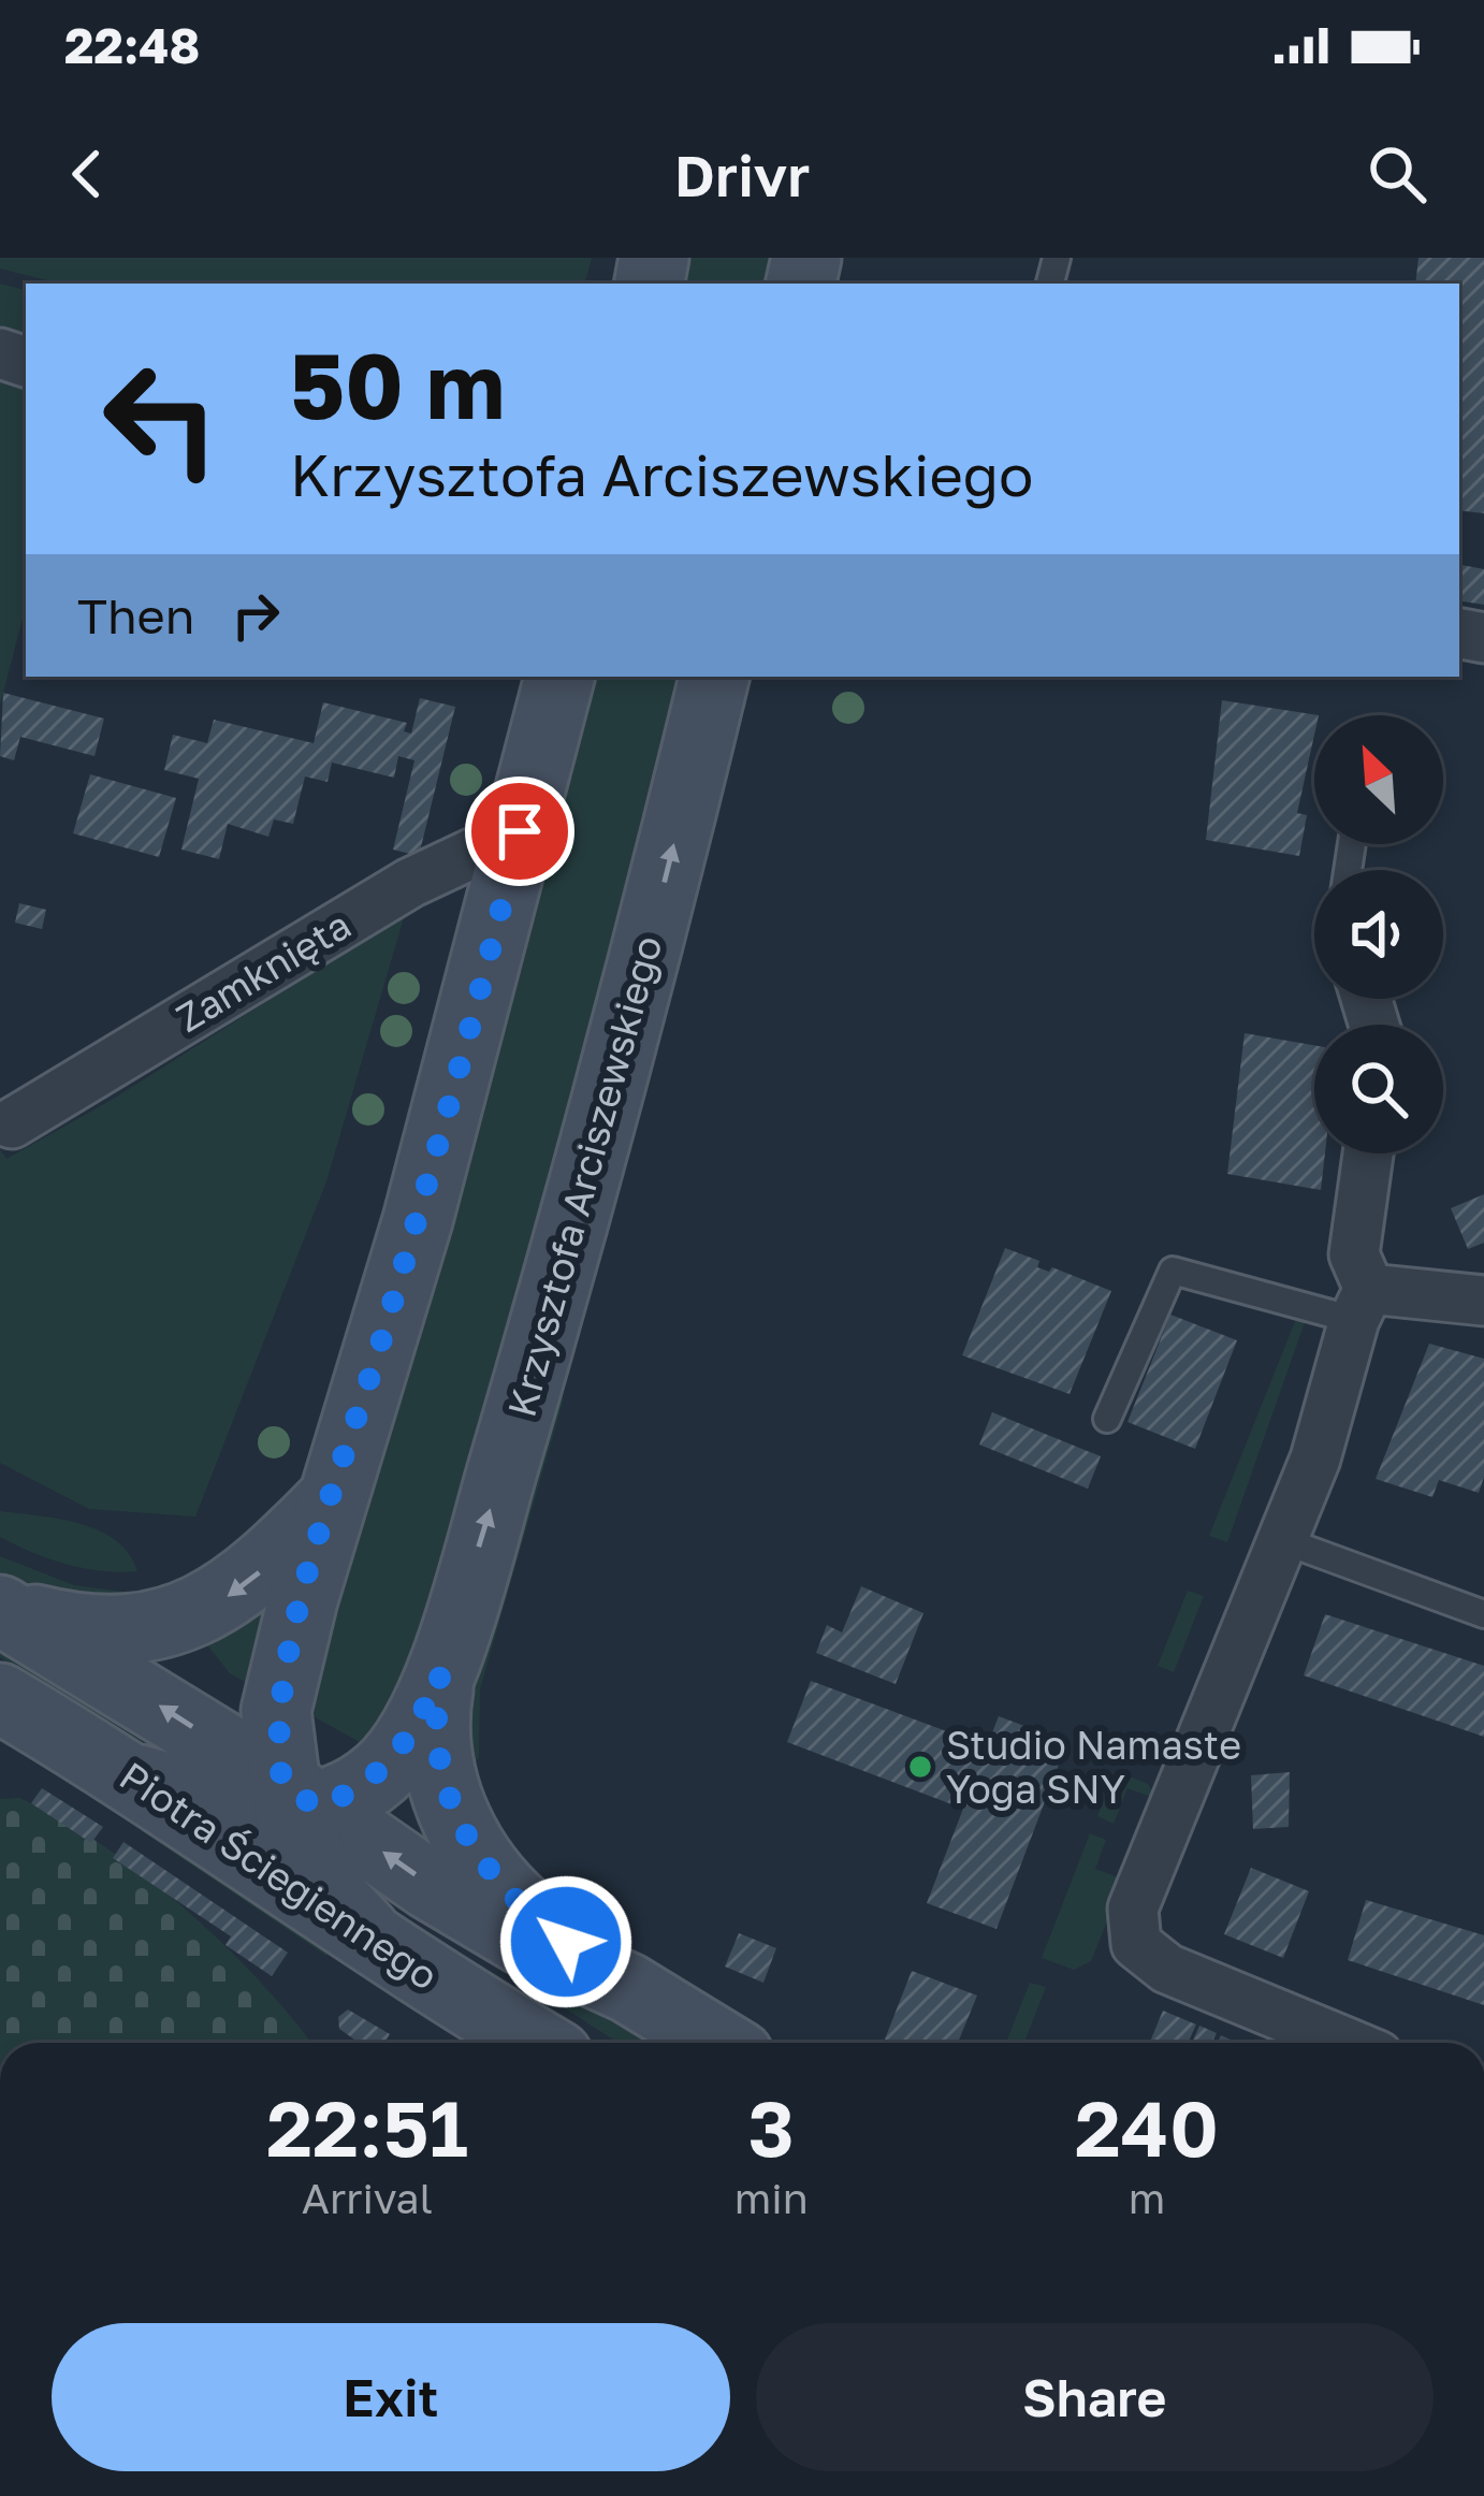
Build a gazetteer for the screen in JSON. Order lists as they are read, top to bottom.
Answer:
{
  "streets": {
    "main road": ["Krzysztofa Arciszewskiego", "Piotra Ściegiennego"],
    "street": ["Zamknięta"]
  },
  "crossings": [
    ["Krzysztofa Arciszewskiego", "Piotra Ściegiennego"]
  ],
  "places": ["Studio Namaste Yoga SNY"],
  "north": "top left",
  "page": {
    "status": "22:48",
    "header": "Drivr",
    "turn": ["50 m", "Krzysztofa Arciszewskiego"],
    "then": "Then",
    "eta": [
      "22:51",
      "Arrival",
      "3",
      "min",
      "240",
      "m"
    ],
    "buttons": ["Exit", "Share"]
  }
}
